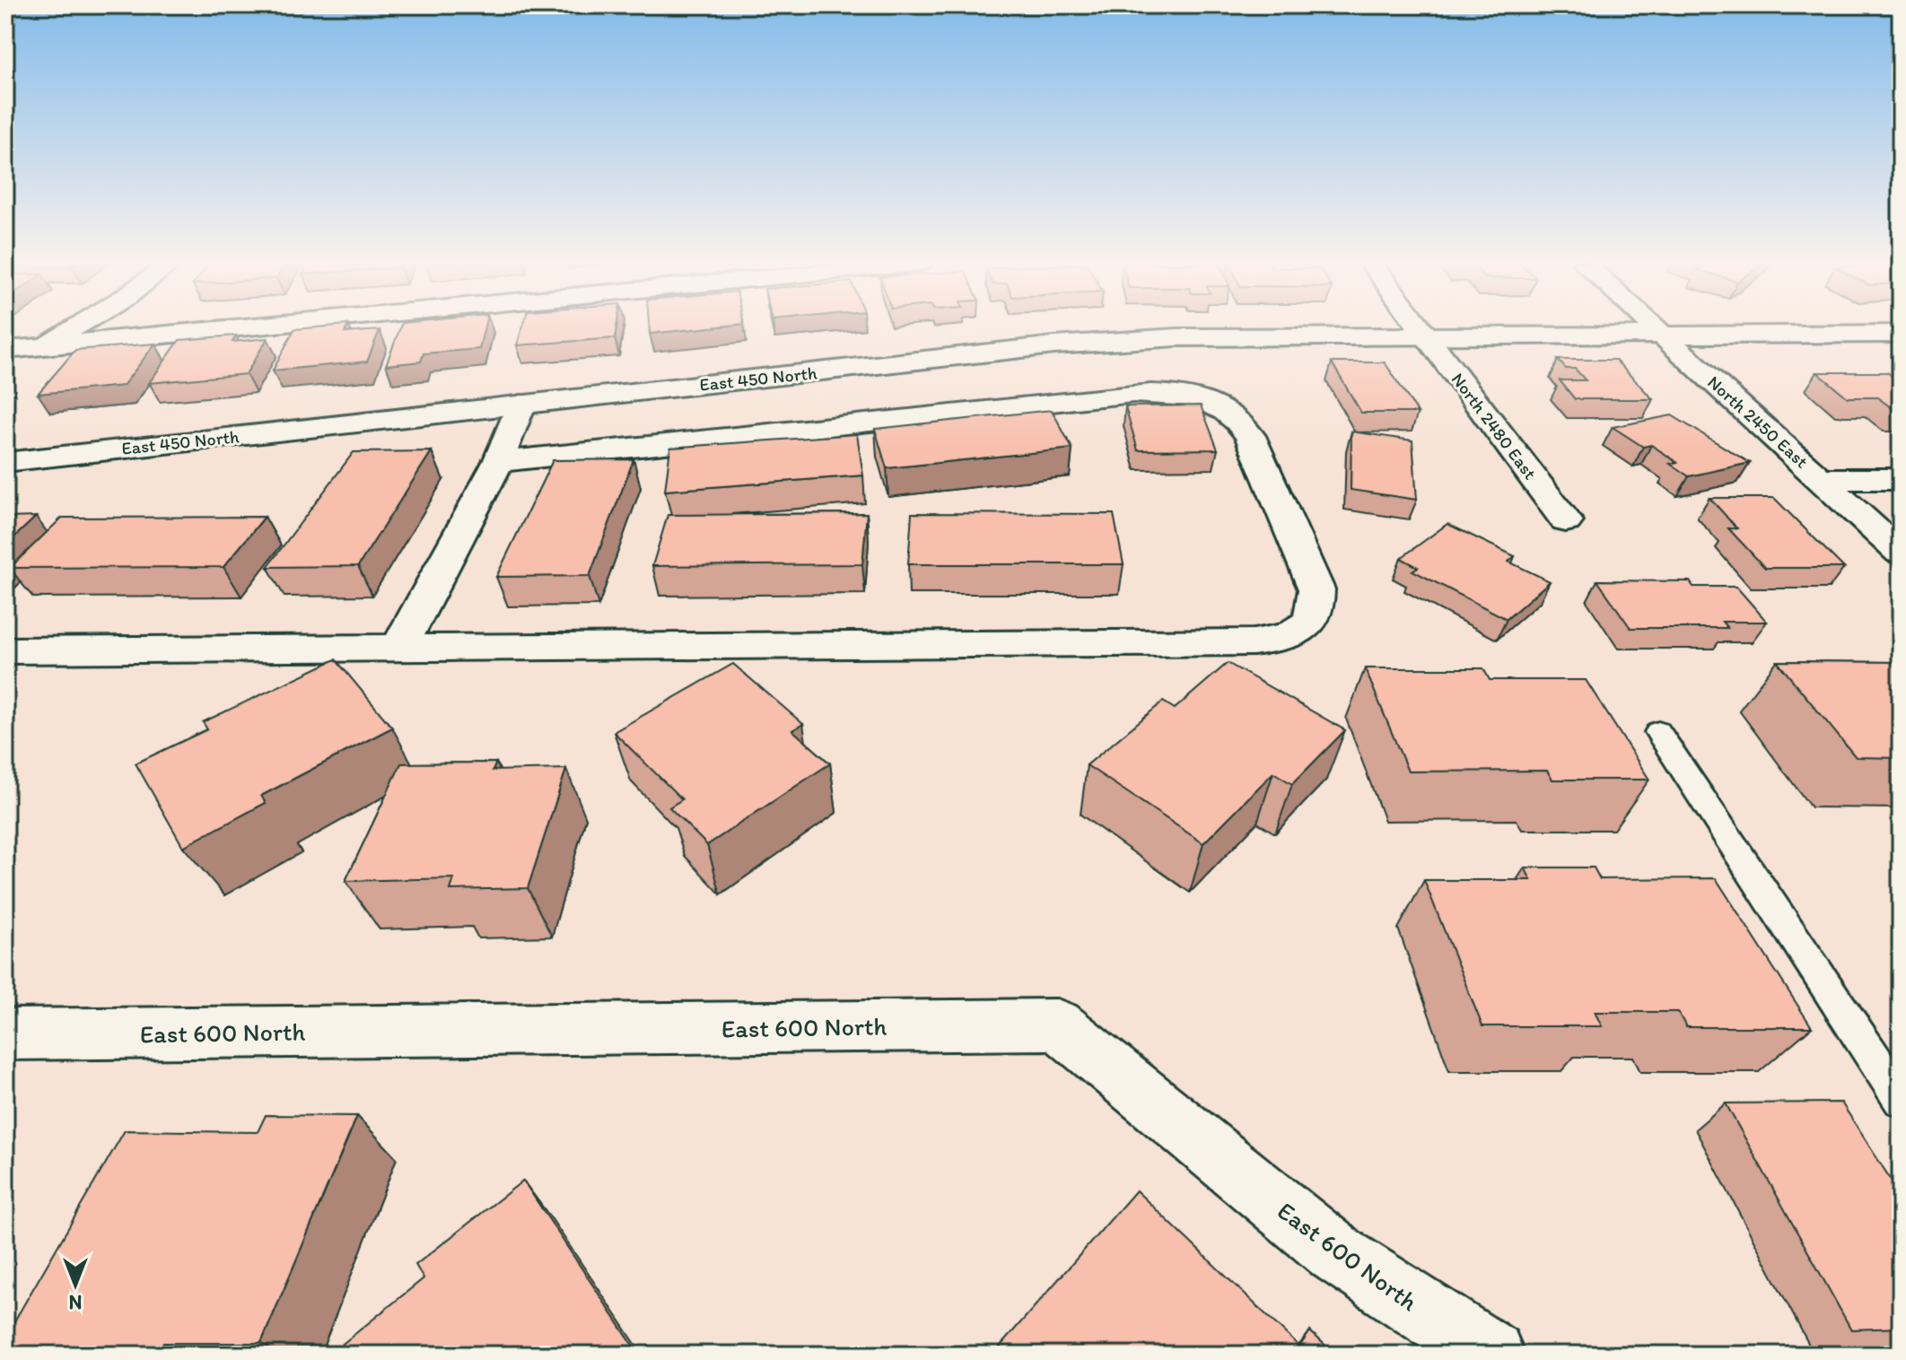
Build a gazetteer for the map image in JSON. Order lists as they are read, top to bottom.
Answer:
{
  "streets": {
    "street": [
      "East 450 North",
      "North 2450 East",
      "North 2480 East",
      "East 600 North"
    ]
  },
  "crossings": [
    ["East 450 North", "North 2450 East"],
    ["East 450 North", "North 2480 East"]
  ],
  "north": "bottom"
}
